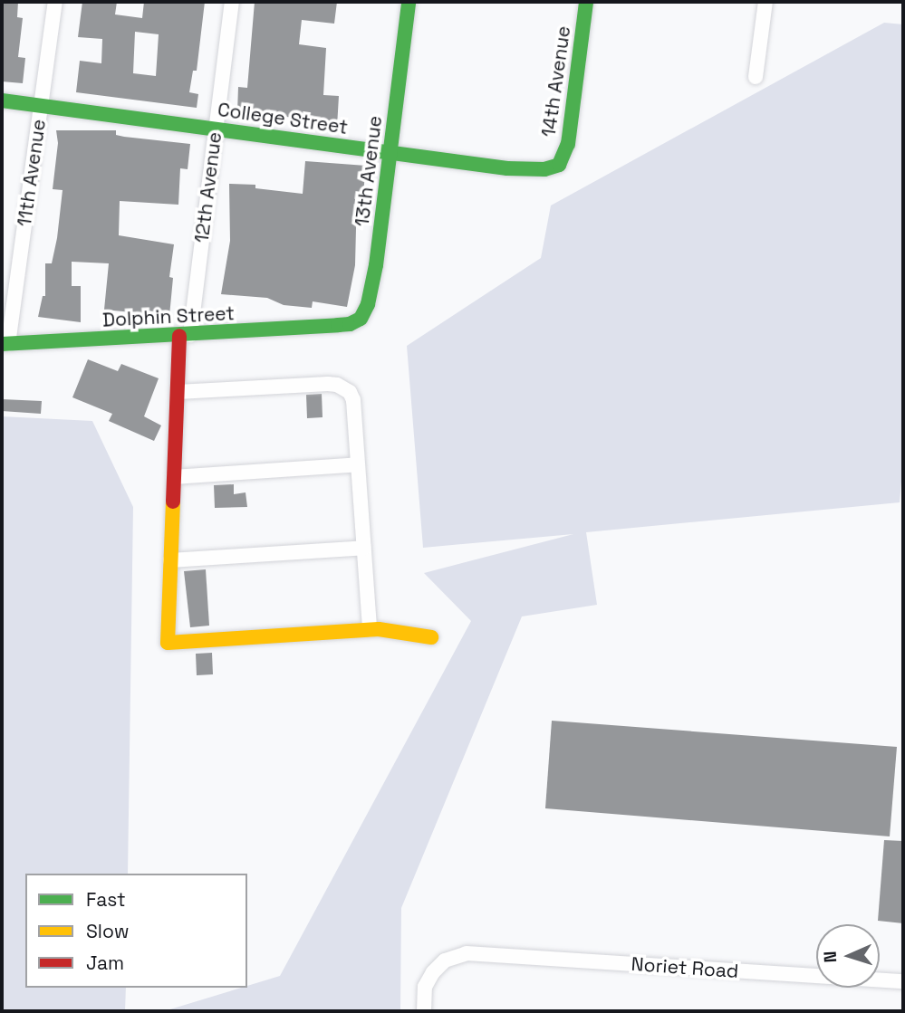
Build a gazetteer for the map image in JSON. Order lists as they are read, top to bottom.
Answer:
{
  "streets": {
    "street": [
      "14th Avenue",
      "College Street",
      "13th Avenue",
      "11th Avenue",
      "12th Avenue",
      "Dolphin Street",
      "Noriet Road"
    ]
  },
  "crossings": [
    ["14th Avenue", "College Street"],
    ["College Street", "13th Avenue"],
    ["College Street", "11th Avenue"],
    ["College Street", "12th Avenue"],
    ["13th Avenue", "Dolphin Street"],
    ["11th Avenue", "Dolphin Street"],
    ["12th Avenue", "Dolphin Street"]
  ],
  "legend": ["Fast", "Slow", "Jam"],
  "north": "left"
}
